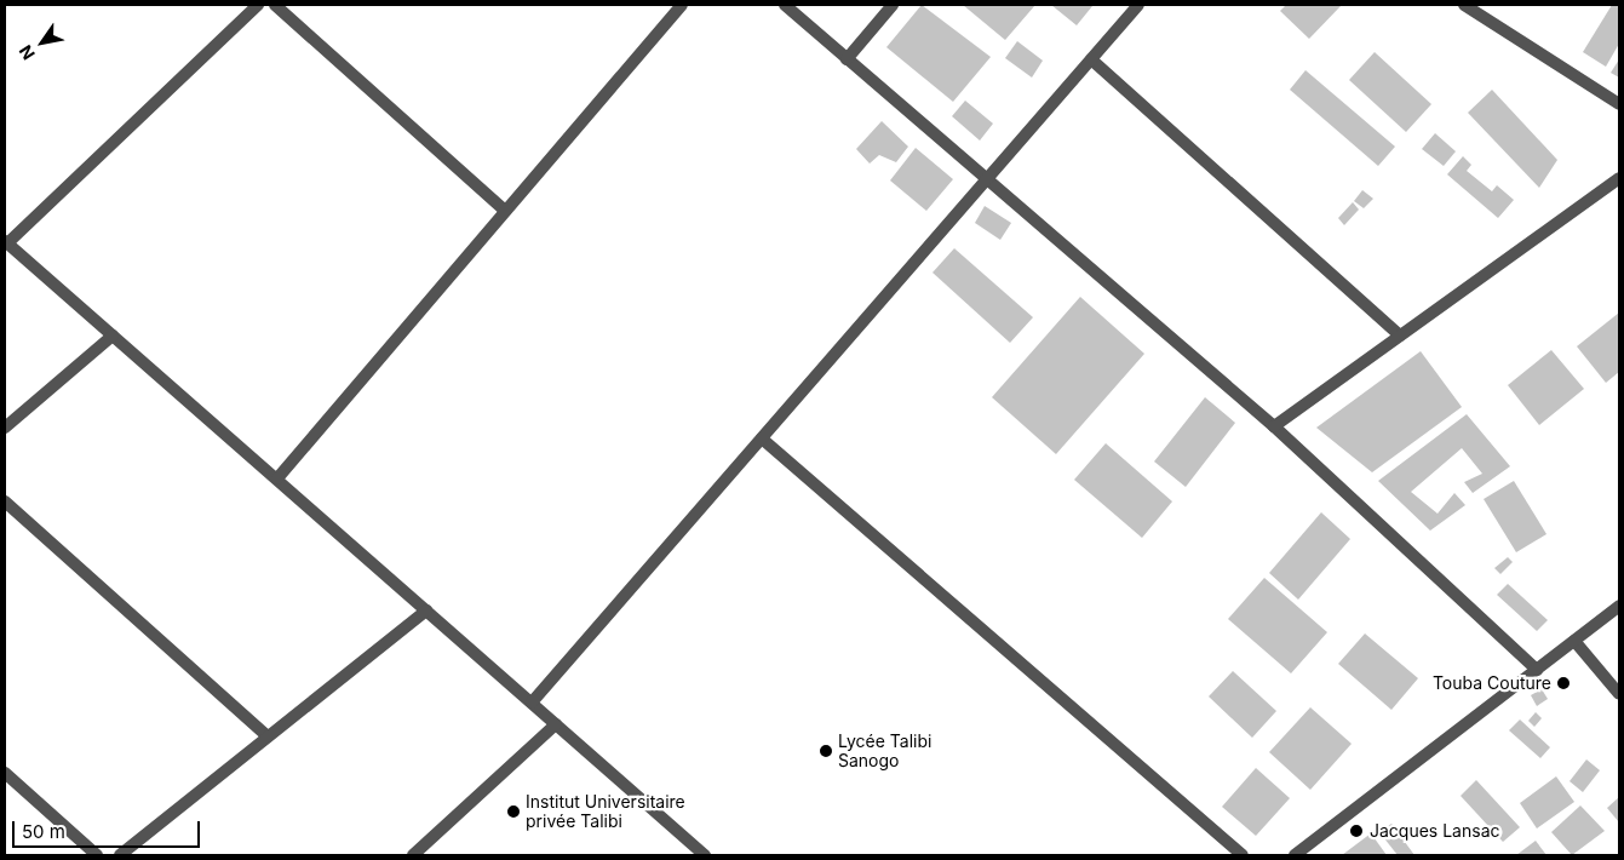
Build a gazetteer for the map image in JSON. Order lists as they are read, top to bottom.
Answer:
{
  "places": [
    "Touba Couture",
    "Lycée Talibi Sanogo",
    "Institut Universitaire privée Talibi",
    "Jacques Lansac"
  ],
  "scale_bar": "50 m",
  "north": "bottom left"
}
